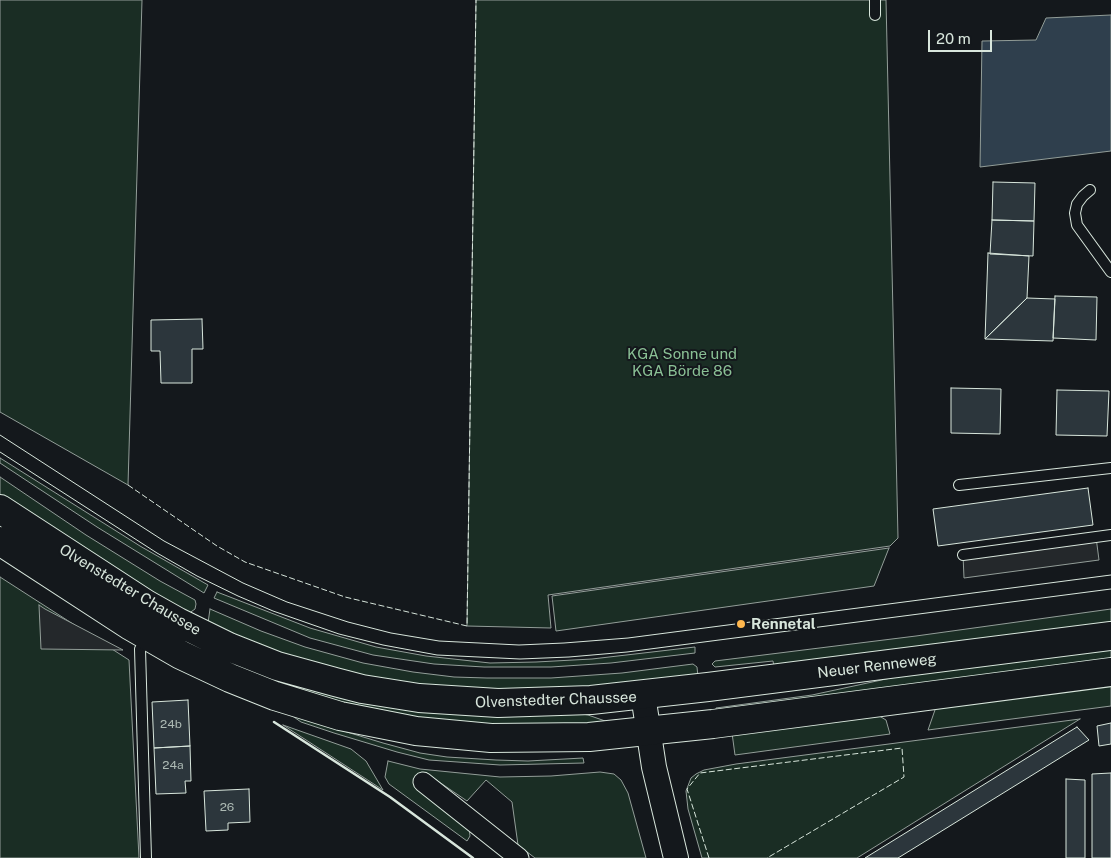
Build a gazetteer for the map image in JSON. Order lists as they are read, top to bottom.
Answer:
{
  "streets": {
    "main road": ["Olvenstedter Chaussee", "Neuer Renneweg"]
  },
  "crossings": [
    ["Olvenstedter Chaussee", "Neuer Renneweg"]
  ],
  "parks": ["KGA Sonne und KGA Börde 86"],
  "places": ["Rennetal"],
  "house_numbers": ["24b", "24a", "26"],
  "scale_bar": "20 m"
}
